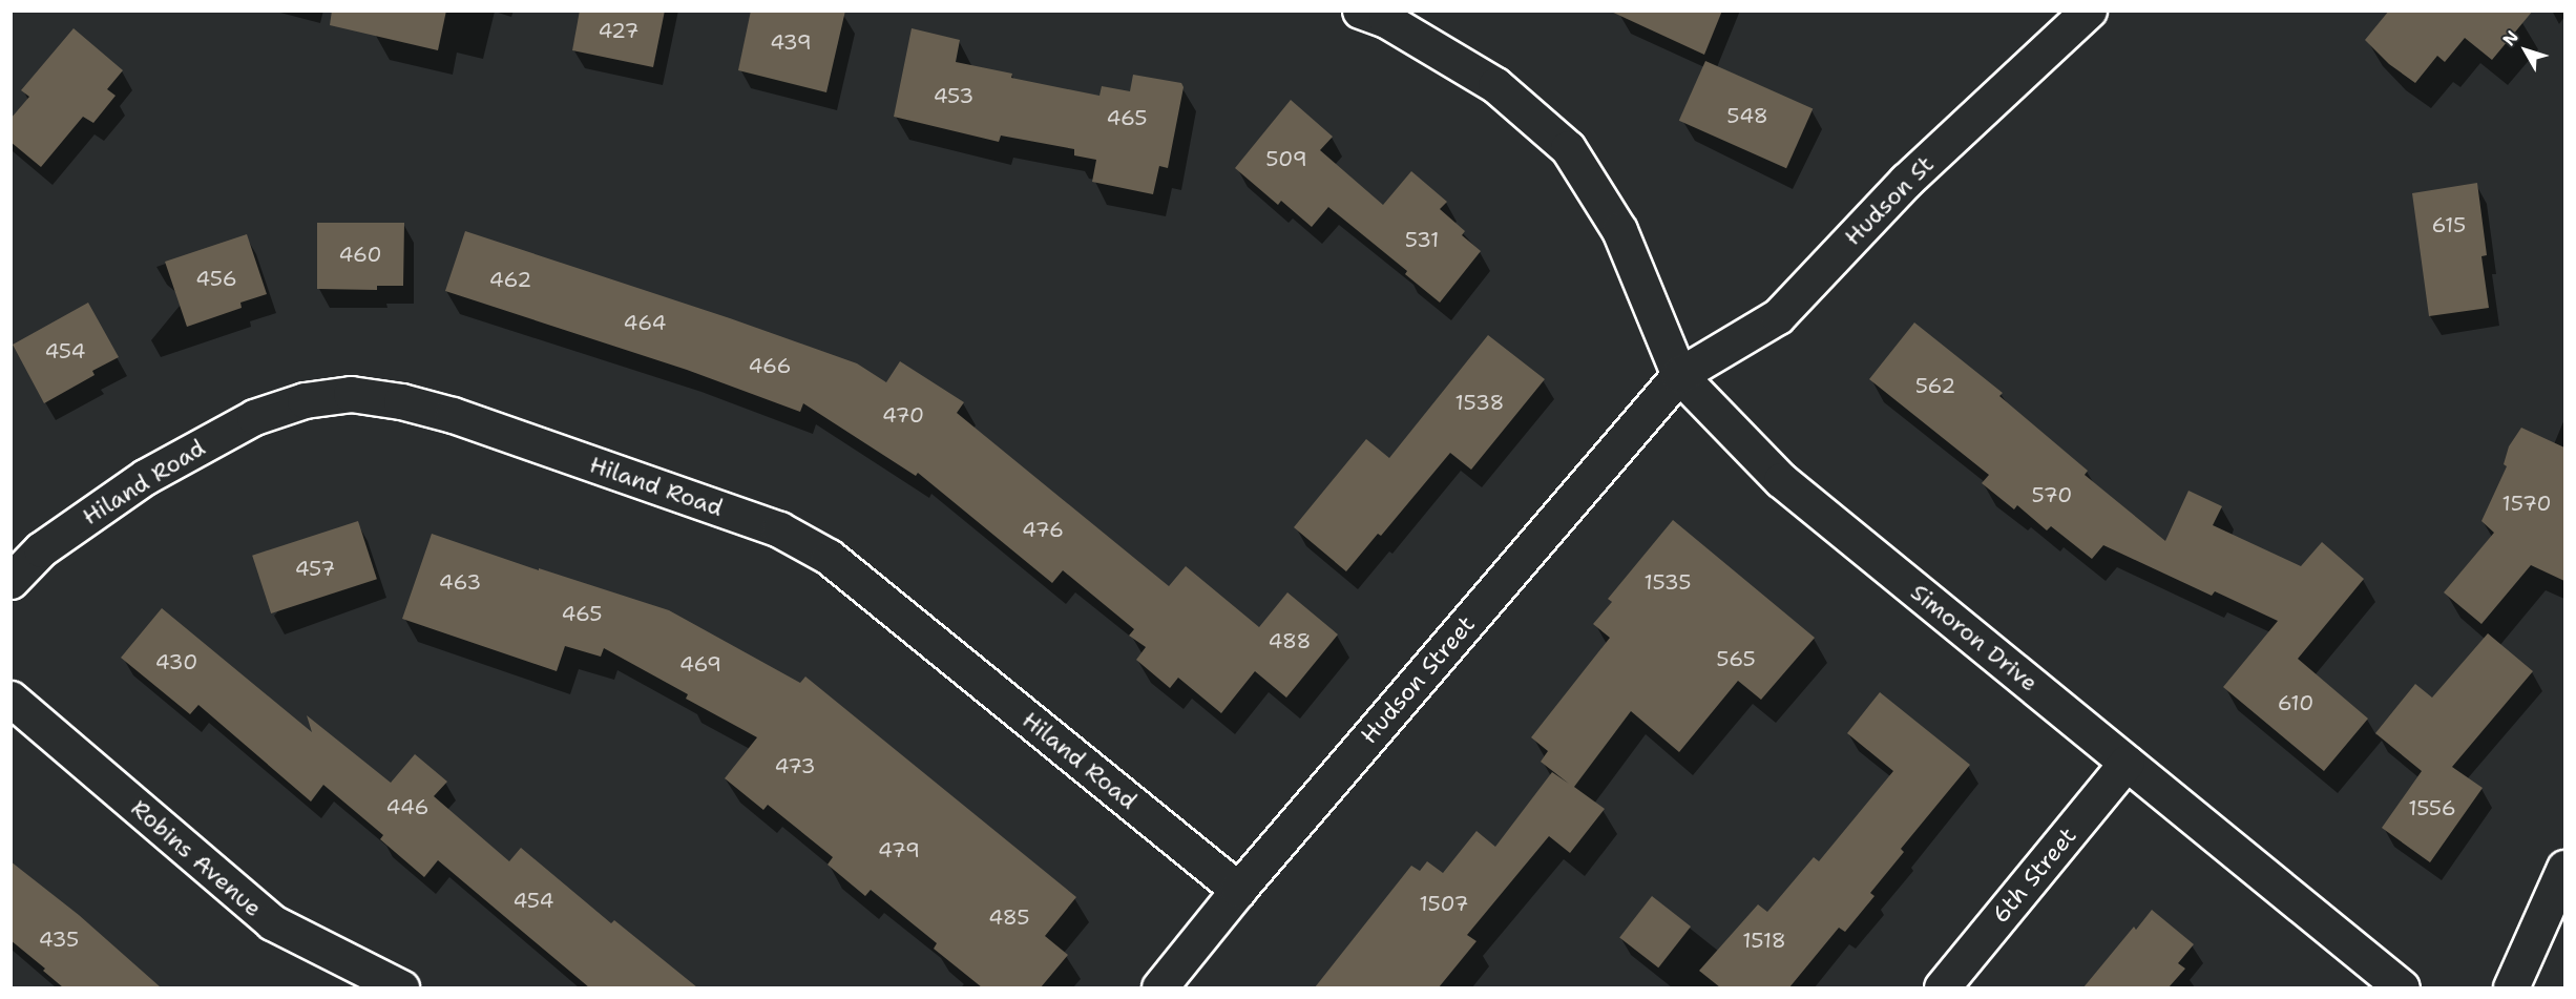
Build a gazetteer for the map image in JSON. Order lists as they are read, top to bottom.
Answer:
{
  "streets": {
    "street": [
      "Hudson St",
      "Hiland Road",
      "Simoron Drive",
      "Hudson Street",
      "Robins Avenue",
      "6th Street"
    ]
  },
  "crossings": [
    ["Hudson St", "Simoron Drive"],
    ["Hudson St", "Hudson Street"],
    ["Hiland Road", "Hudson Street"],
    ["Simoron Drive", "Hudson Street"],
    ["Simoron Drive", "6th Street"]
  ],
  "house_numbers": [
    "427",
    "439",
    "453",
    "548",
    "465",
    "509",
    "615",
    "531",
    "460",
    "456",
    "462",
    "464",
    "454",
    "466",
    "562",
    "1538",
    "470",
    "570",
    "1570",
    "476",
    "457",
    "463",
    "1535",
    "465",
    "488",
    "565",
    "430",
    "469",
    "610",
    "473",
    "446",
    "1556",
    "479",
    "454",
    "1507",
    "485",
    "435",
    "1518"
  ],
  "north": "top left"
}
